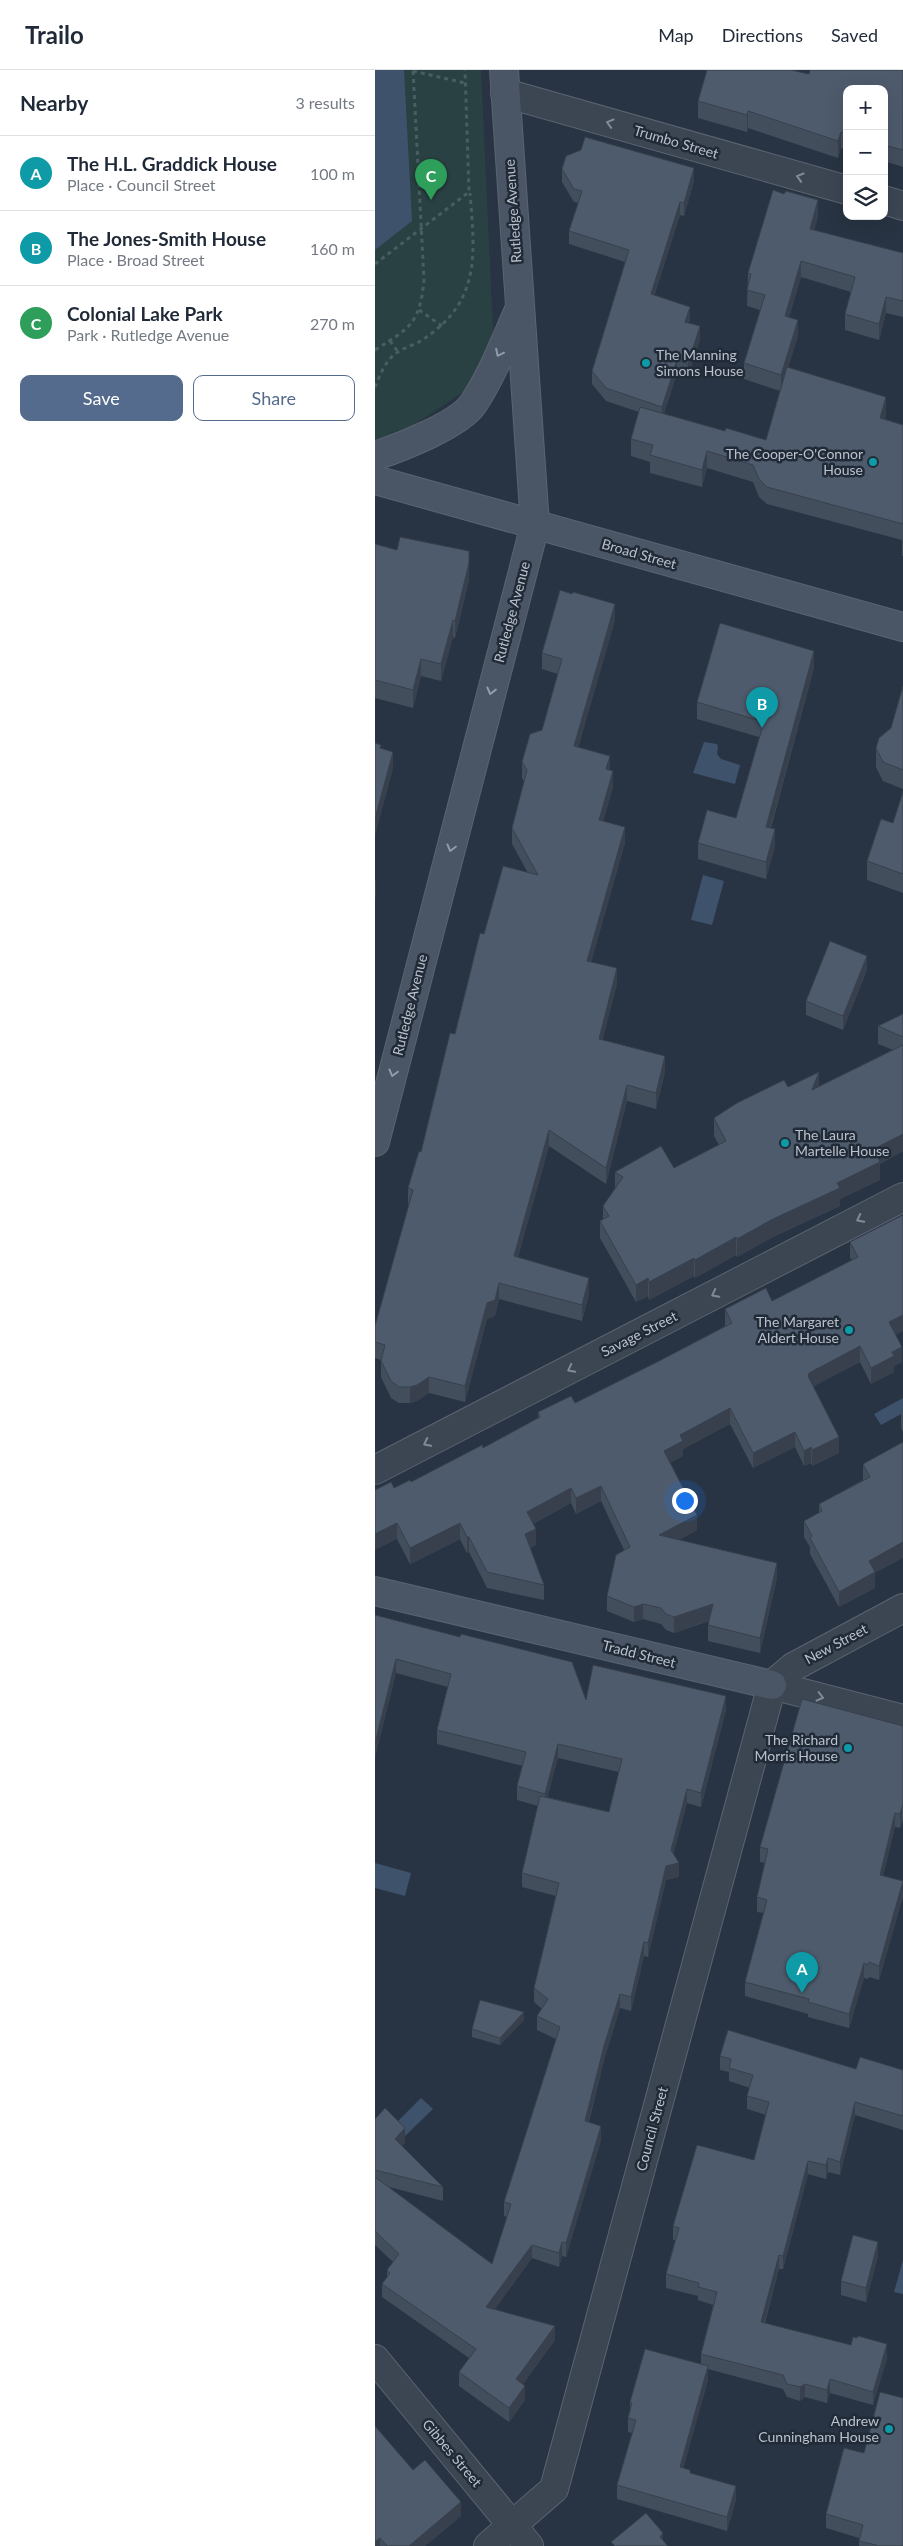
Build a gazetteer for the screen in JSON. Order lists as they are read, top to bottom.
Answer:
{
  "streets": {
    "street": [
      "Trumbo Street",
      "Rutledge Avenue",
      "Broad Street",
      "Savage Street",
      "New Street",
      "Tradd Street",
      "Council Street",
      "Gibbes Street"
    ]
  },
  "crossings": [
    ["Trumbo Street", "Rutledge Avenue"],
    ["Rutledge Avenue", "Broad Street"],
    ["New Street", "Tradd Street"],
    ["New Street", "Council Street"],
    ["Tradd Street", "Council Street"],
    ["Council Street", "Gibbes Street"]
  ],
  "one_way": ["Trumbo Street", "Rutledge Avenue", "Savage Street"],
  "places": [
    "The Manning Simons House",
    "The Cooper-O'Connor House",
    "The Laura Martelle House",
    "The Margaret Aldert House",
    "The Richard Morris House",
    "Andrew Cunningham House"
  ],
  "page": {
    "header": "Trailo",
    "nav": ["Map", "Directions", "Saved"],
    "heading": ["Nearby", "3 results"],
    "map_buttons": ["+", "−"],
    "list": [
      {
        "mark": "A",
        "name": "The H.L. Graddick House",
        "note": "Place · Council Street",
        "value": "100 m"
      },
      {
        "mark": "B",
        "name": "The Jones-Smith House",
        "note": "Place · Broad Street",
        "value": "160 m"
      },
      {
        "mark": "C",
        "name": "Colonial Lake Park",
        "note": "Park · Rutledge Avenue",
        "value": "270 m"
      }
    ],
    "pins": ["C", "B", "A"],
    "buttons": ["Save", "Share"]
  }
}
